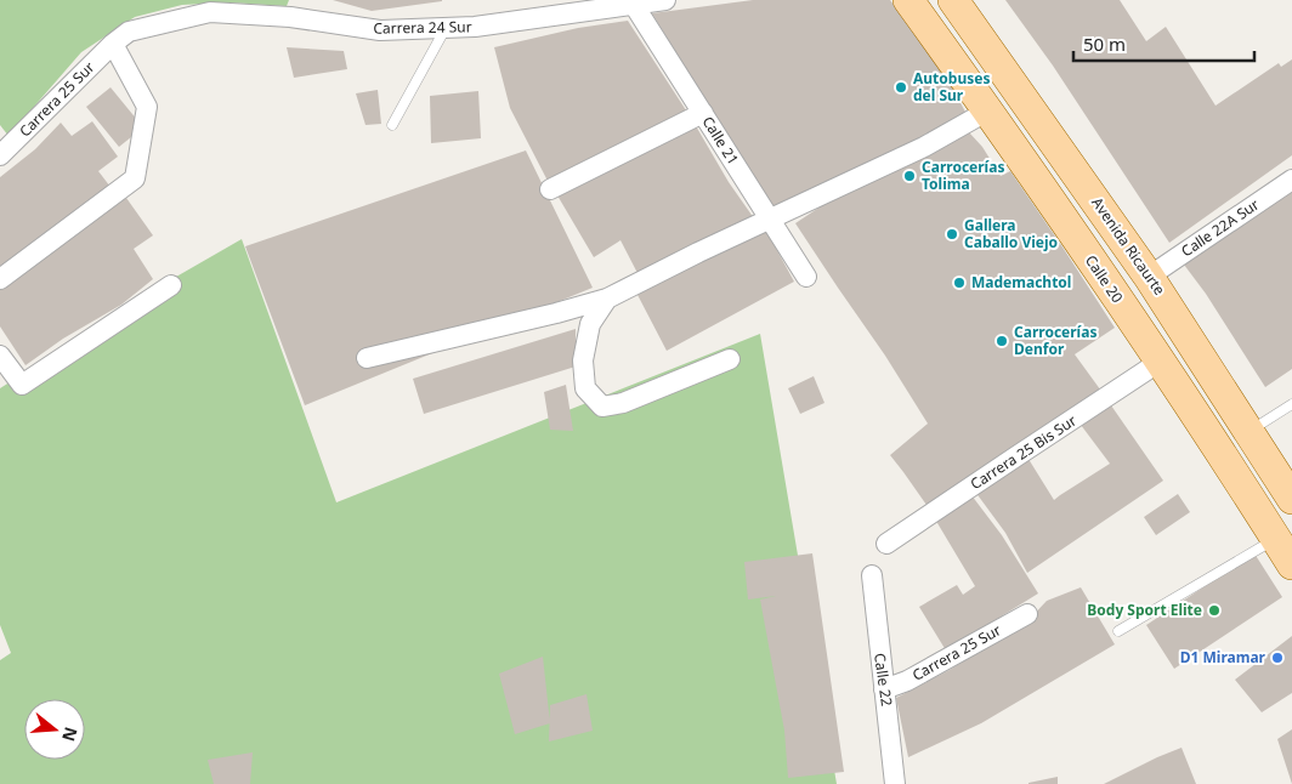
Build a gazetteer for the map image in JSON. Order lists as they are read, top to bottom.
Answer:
{
  "streets": {
    "main road": ["Avenida Ricaurte", "Calle 20"],
    "street": [
      "Carrera 24 Sur",
      "Carrera 25 Sur",
      "Calle 21",
      "Calle 22A Sur",
      "Carrera 25 Bis Sur",
      "Calle 22"
    ]
  },
  "crossings": [
    ["Carrera 24 Sur", "Carrera 25 Sur"],
    ["Carrera 24 Sur", "Calle 21"],
    ["Carrera 25 Sur", "Calle 22"],
    ["Calle 22A Sur", "Avenida Ricaurte"],
    ["Calle 20", "Carrera 25 Bis Sur"]
  ],
  "places": [
    "Autobuses del Sur",
    "Carrocerías Tolima",
    "Gallera Caballo Viejo",
    "Mademachtol",
    "Carrocerías Denfor",
    "Body Sport Elite",
    "D1 Miramar"
  ],
  "scale_bar": "50 m",
  "north": "right"
}
